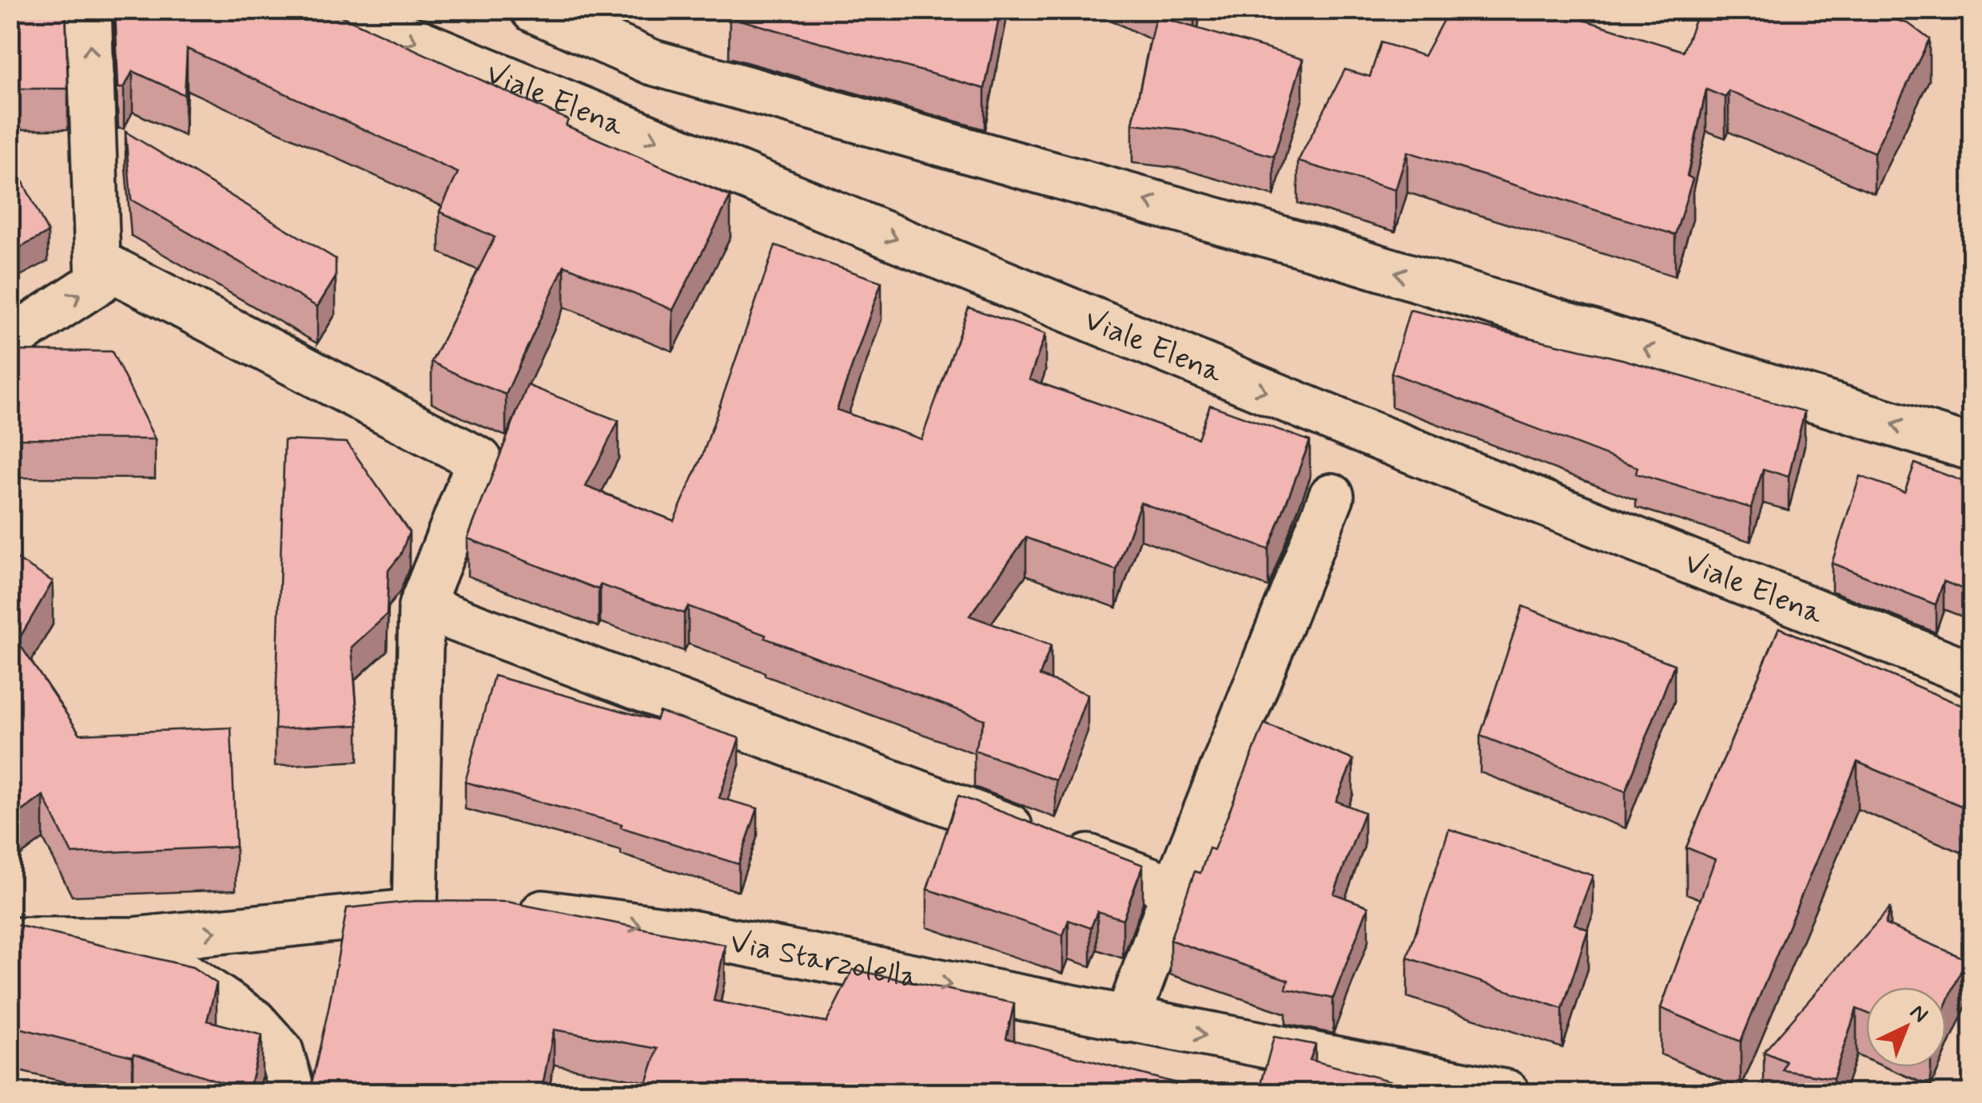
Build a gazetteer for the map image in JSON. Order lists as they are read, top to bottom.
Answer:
{
  "streets": {
    "street": ["Viale Elena", "Via Starzolella"]
  },
  "north": "top right"
}
